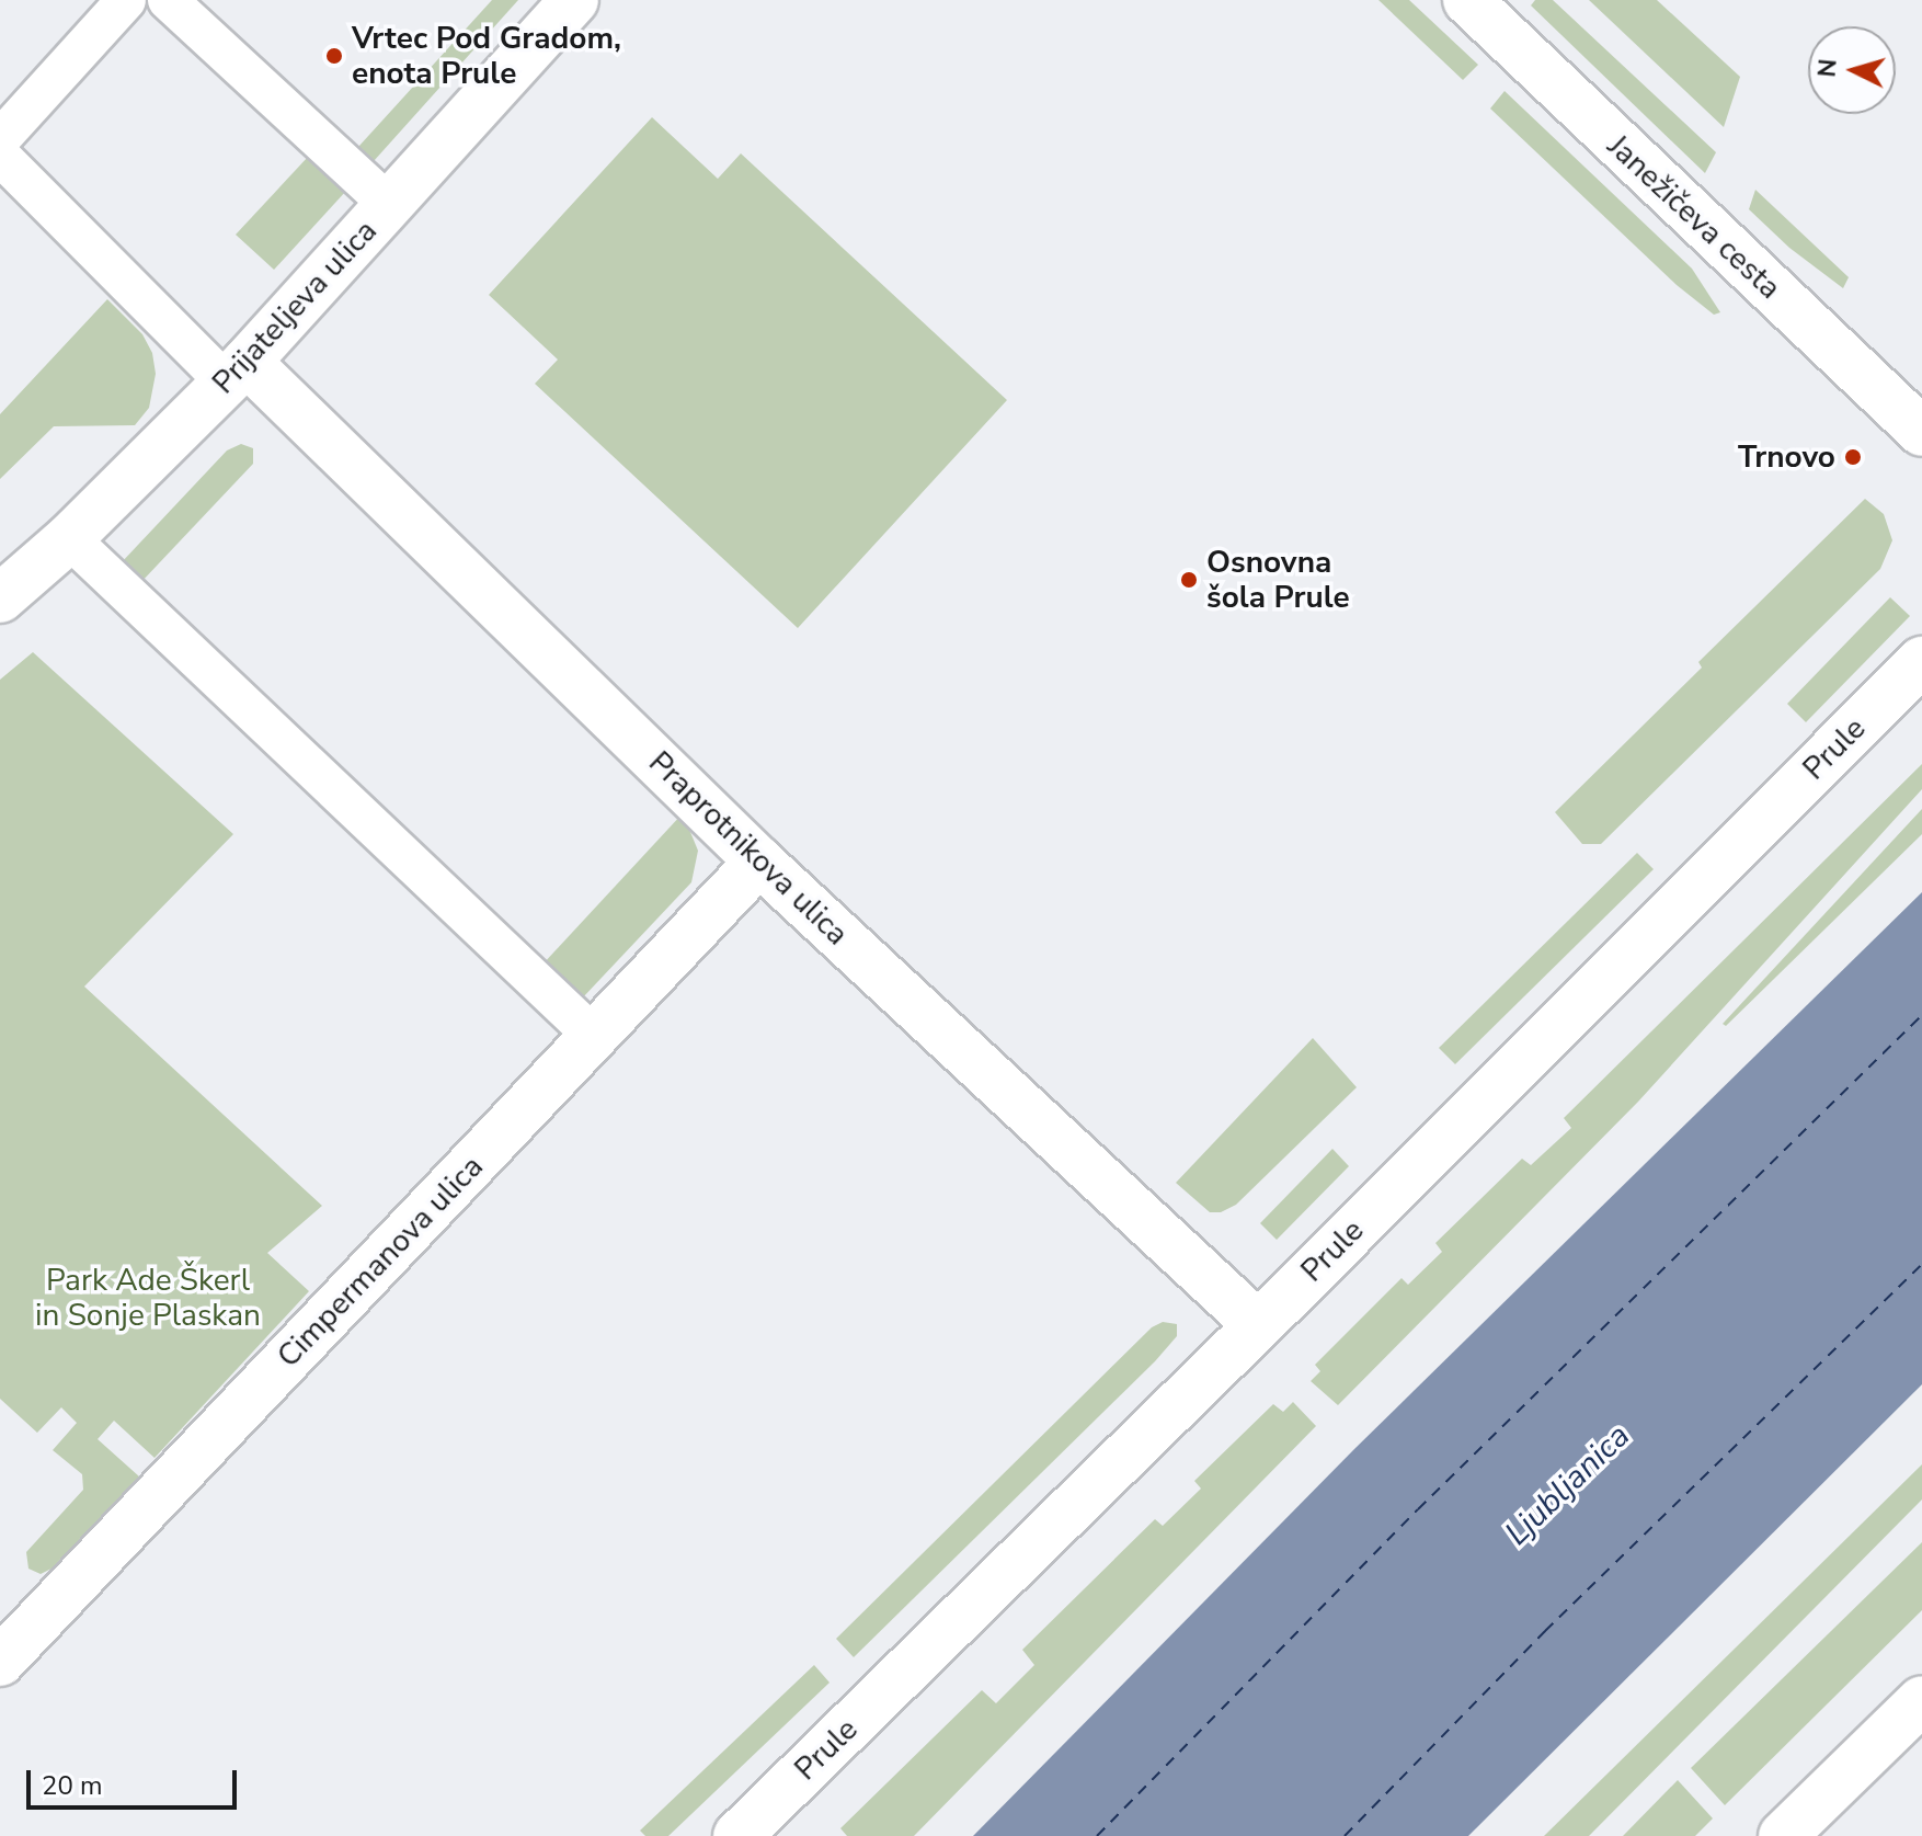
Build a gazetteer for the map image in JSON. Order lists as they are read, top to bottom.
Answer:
{
  "streets": {
    "street": [
      "Janežičeva cesta",
      "Prijateljeva ulica",
      "Prule",
      "Praprotnikova ulica",
      "Cimpermanova ulica"
    ]
  },
  "crossings": [
    ["Prijateljeva ulica", "Praprotnikova ulica"],
    ["Prule", "Praprotnikova ulica"],
    ["Praprotnikova ulica", "Cimpermanova ulica"]
  ],
  "water": ["Ljubljanica"],
  "parks": ["Park Ade Škerl in Sonje Plaskan"],
  "places": ["Vrtec Pod Gradom, enota Prule", "Trnovo", "Osnovna šola Prule"],
  "scale_bar": "20 m",
  "north": "left"
}
